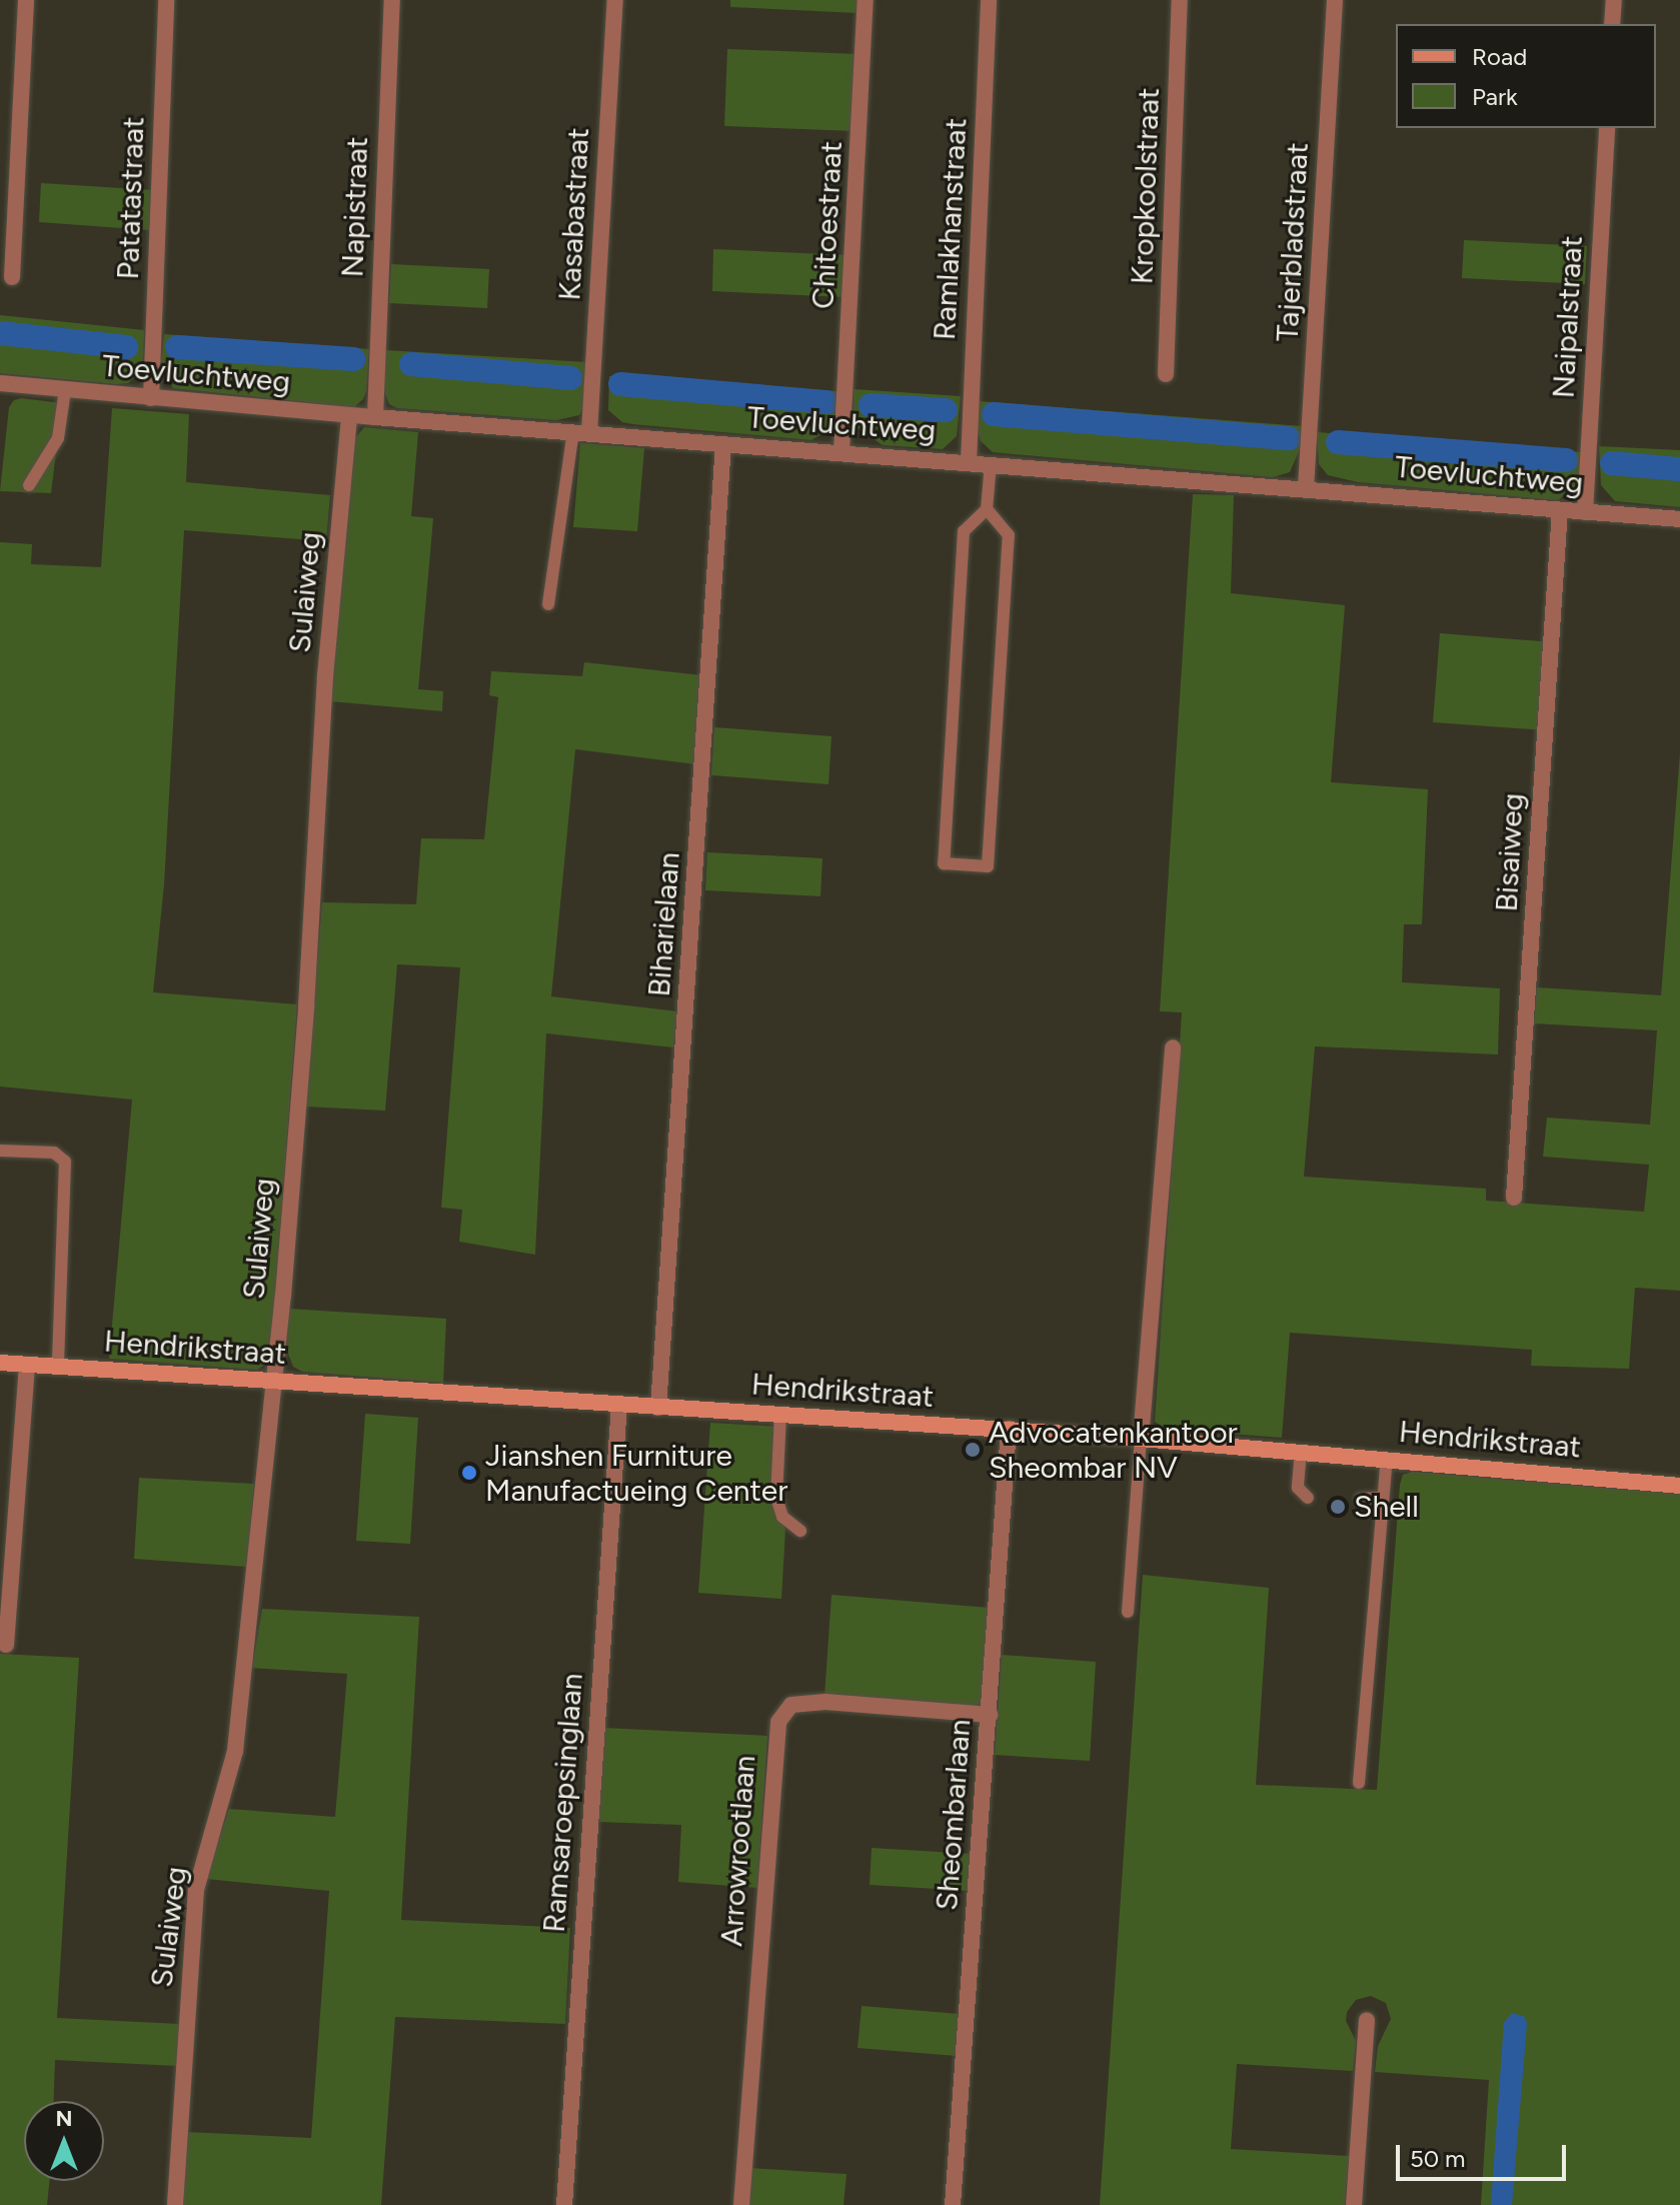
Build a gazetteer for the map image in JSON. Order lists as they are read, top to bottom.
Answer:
{
  "streets": {
    "street": [
      "Kropkoolstraat",
      "Patatastraat",
      "Napistraat",
      "Kasabastraat",
      "Chitoestraat",
      "Ramlakhanstraat",
      "Tajerbladstraat",
      "Naipalstraat",
      "Toevluchtweg",
      "Sulaiweg",
      "Bisaiweg",
      "Biharielaan",
      "Hendrikstraat",
      "Ramsaroepsinglaan",
      "Sheombarlaan",
      "Arrowrootlaan"
    ]
  },
  "crossings": [
    ["Patatastraat", "Toevluchtweg"],
    ["Napistraat", "Toevluchtweg"],
    ["Kasabastraat", "Toevluchtweg"],
    ["Chitoestraat", "Toevluchtweg"],
    ["Ramlakhanstraat", "Toevluchtweg"],
    ["Tajerbladstraat", "Toevluchtweg"],
    ["Naipalstraat", "Toevluchtweg"],
    ["Toevluchtweg", "Sulaiweg"],
    ["Toevluchtweg", "Bisaiweg"],
    ["Toevluchtweg", "Biharielaan"],
    ["Sulaiweg", "Hendrikstraat"],
    ["Biharielaan", "Hendrikstraat"],
    ["Hendrikstraat", "Ramsaroepsinglaan"],
    ["Hendrikstraat", "Sheombarlaan"],
    ["Sheombarlaan", "Arrowrootlaan"]
  ],
  "places": ["Advocatenkantoor Sheombar NV", "Jianshen Furniture Manufactueing Center", "Shell"],
  "legend": ["Road", "Park"],
  "scale_bar": "50 m",
  "north": "top"
}
